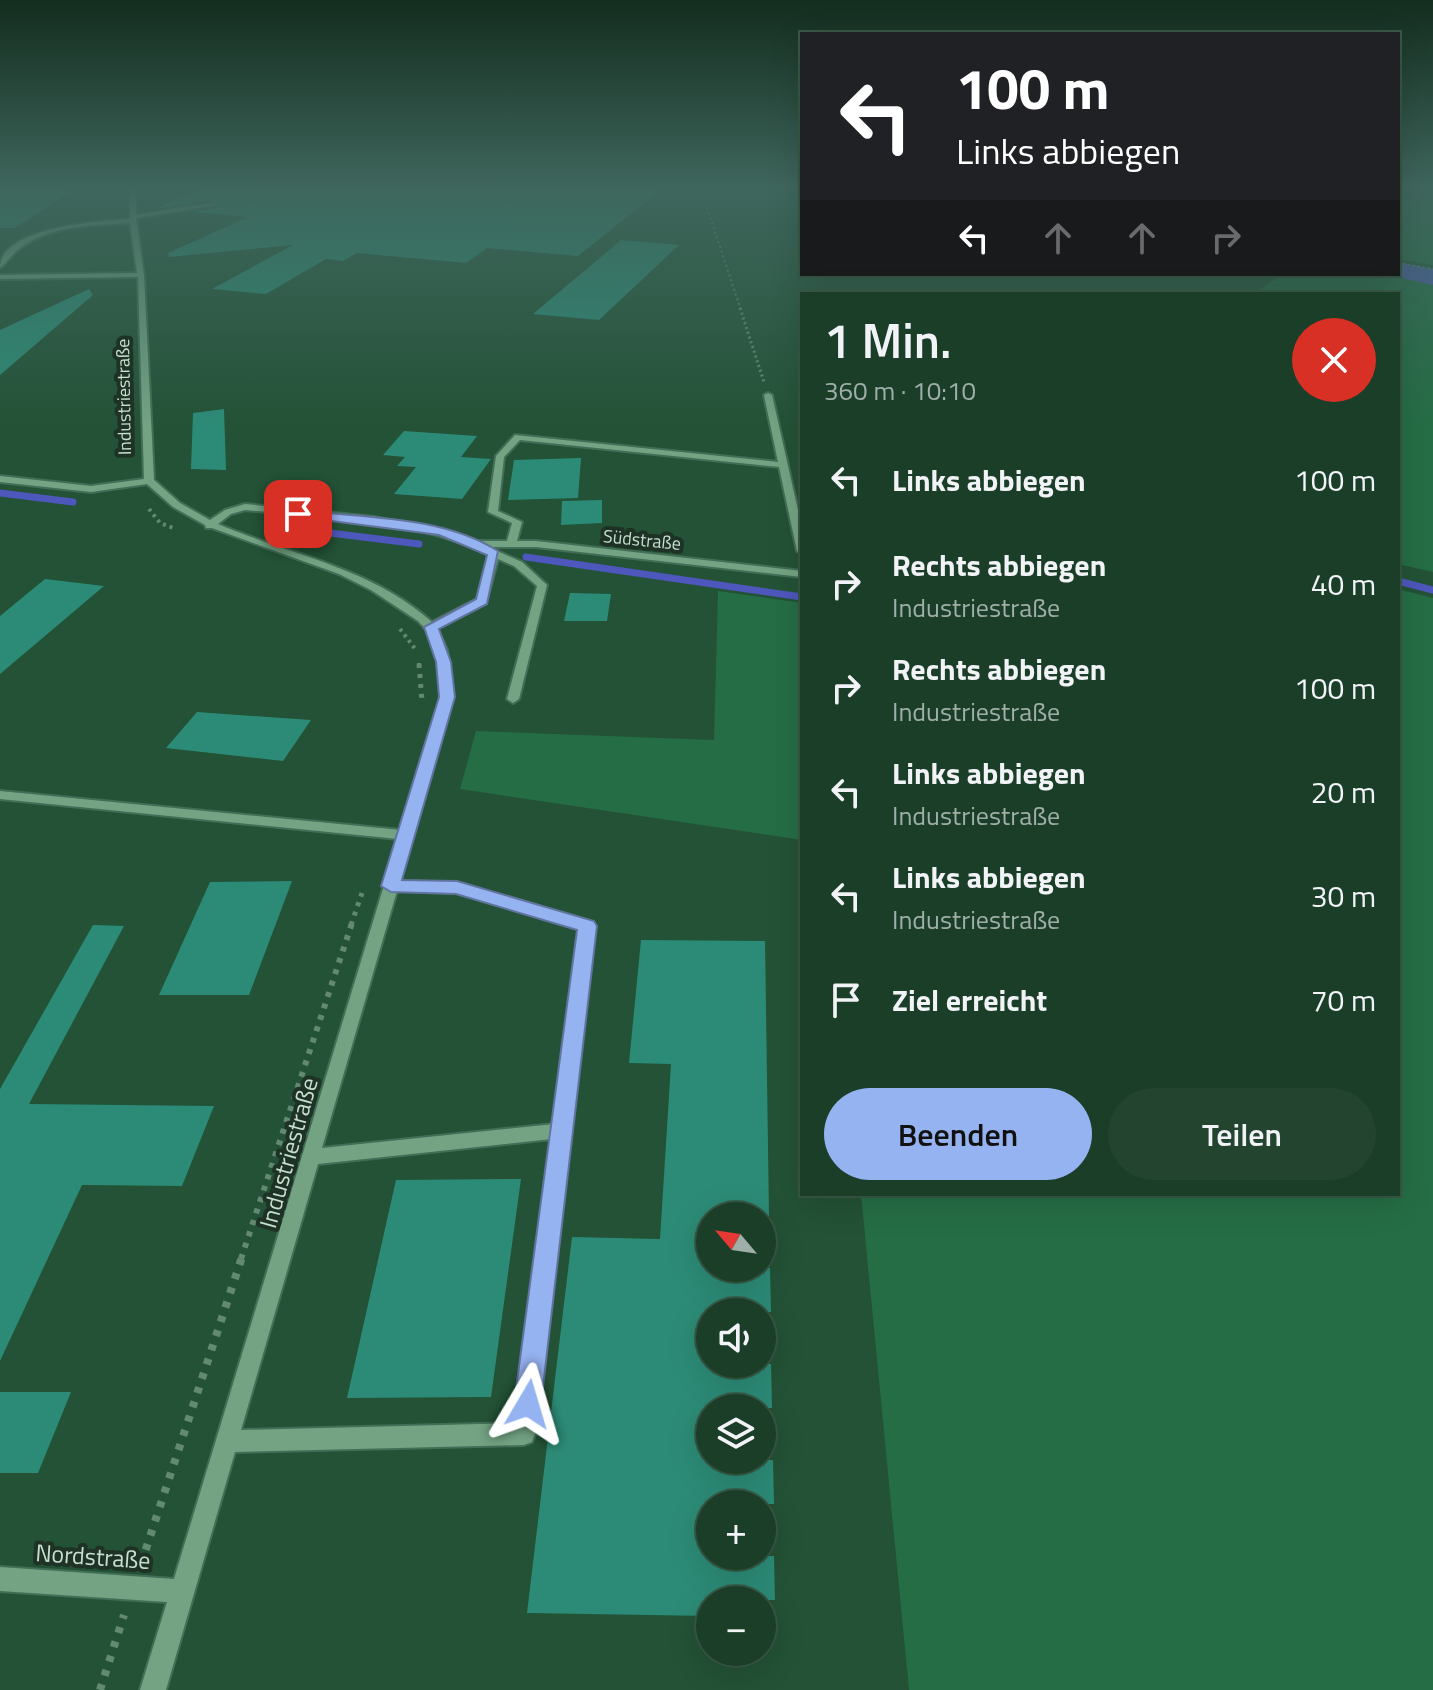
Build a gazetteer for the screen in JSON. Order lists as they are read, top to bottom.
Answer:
{
  "streets": {
    "street": ["Industriestraße", "Südstraße", "Nordstraße"]
  },
  "crossings": [
    ["Industriestraße", "Nordstraße"]
  ],
  "north": "top left",
  "page": {
    "turn": ["100 m", "Links abbiegen"],
    "heading": ["1 Min.", "360 m · 10:10"],
    "list": [
      {
        "name": "Links abbiegen",
        "value": "100 m"
      },
      {
        "name": "Rechts abbiegen",
        "note": "Industriestraße",
        "value": "40 m"
      },
      {
        "name": "Rechts abbiegen",
        "note": "Industriestraße",
        "value": "100 m"
      },
      {
        "name": "Links abbiegen",
        "note": "Industriestraße",
        "value": "20 m"
      },
      {
        "name": "Links abbiegen",
        "note": "Industriestraße",
        "value": "30 m"
      },
      {
        "name": "Ziel erreicht",
        "value": "70 m"
      }
    ],
    "buttons": ["Beenden", "Teilen"],
    "map_buttons": ["+", "−"]
  }
}
